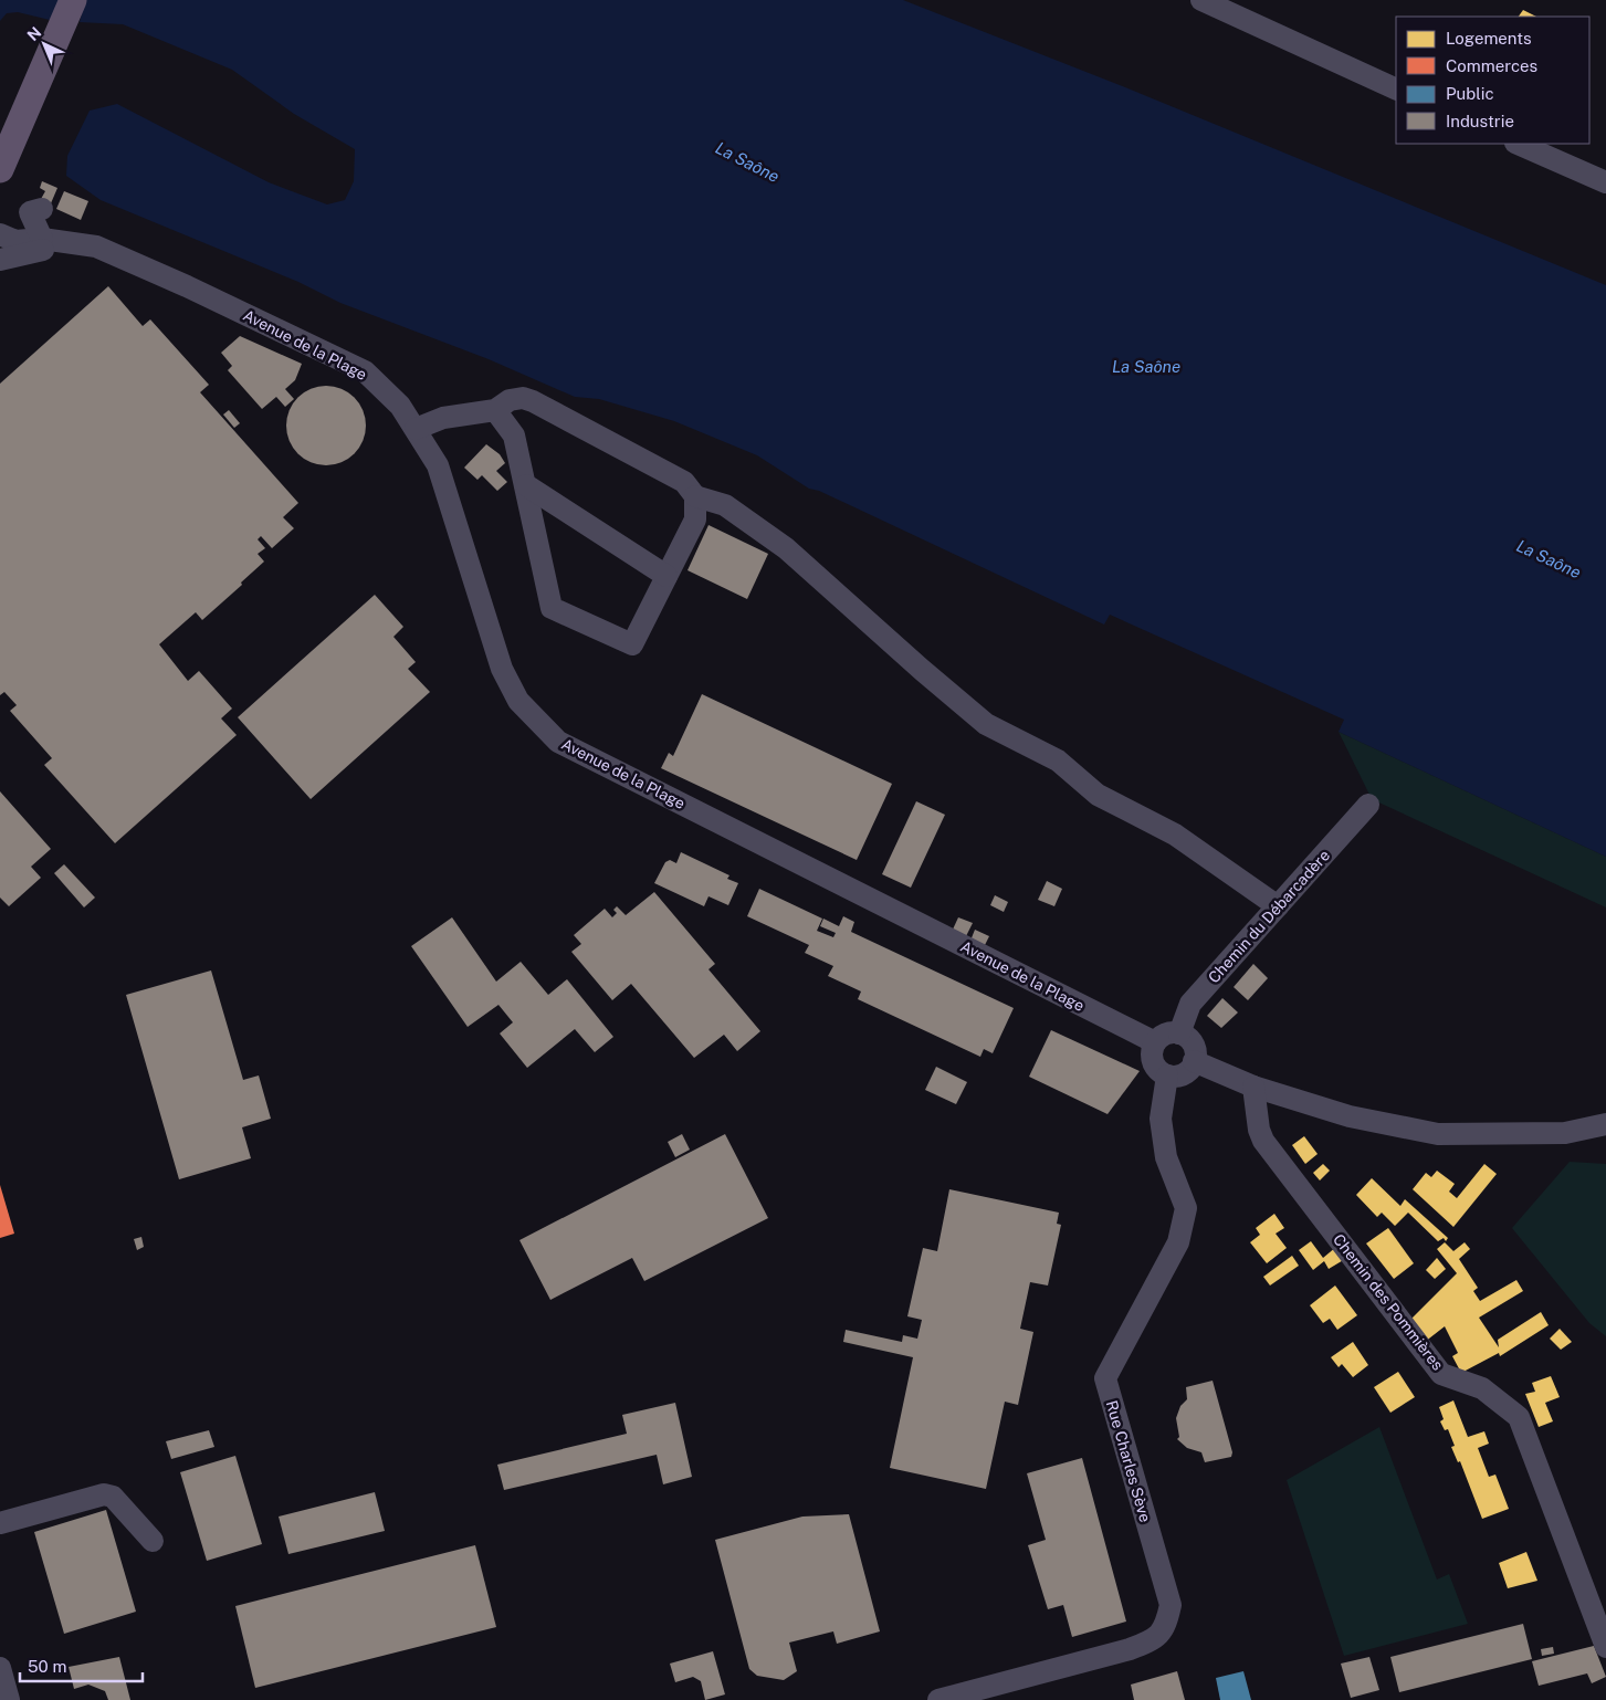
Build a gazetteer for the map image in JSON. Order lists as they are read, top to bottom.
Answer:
{
  "streets": {
    "street": [
      "Avenue de la Plage",
      "Chemin du Débarcadère",
      "Chemin des Pommières",
      "Rue Charles Sève"
    ]
  },
  "crossings": [
    ["Avenue de la Plage", "Chemin du Débarcadère"],
    ["Avenue de la Plage", "Rue Charles Sève"],
    ["Chemin du Débarcadère", "Rue Charles Sève"]
  ],
  "water": ["La Saône"],
  "legend": [
    "Logements",
    "Commerces",
    "Public",
    "Industrie"
  ],
  "scale_bar": "50 m",
  "north": "top left"
}
